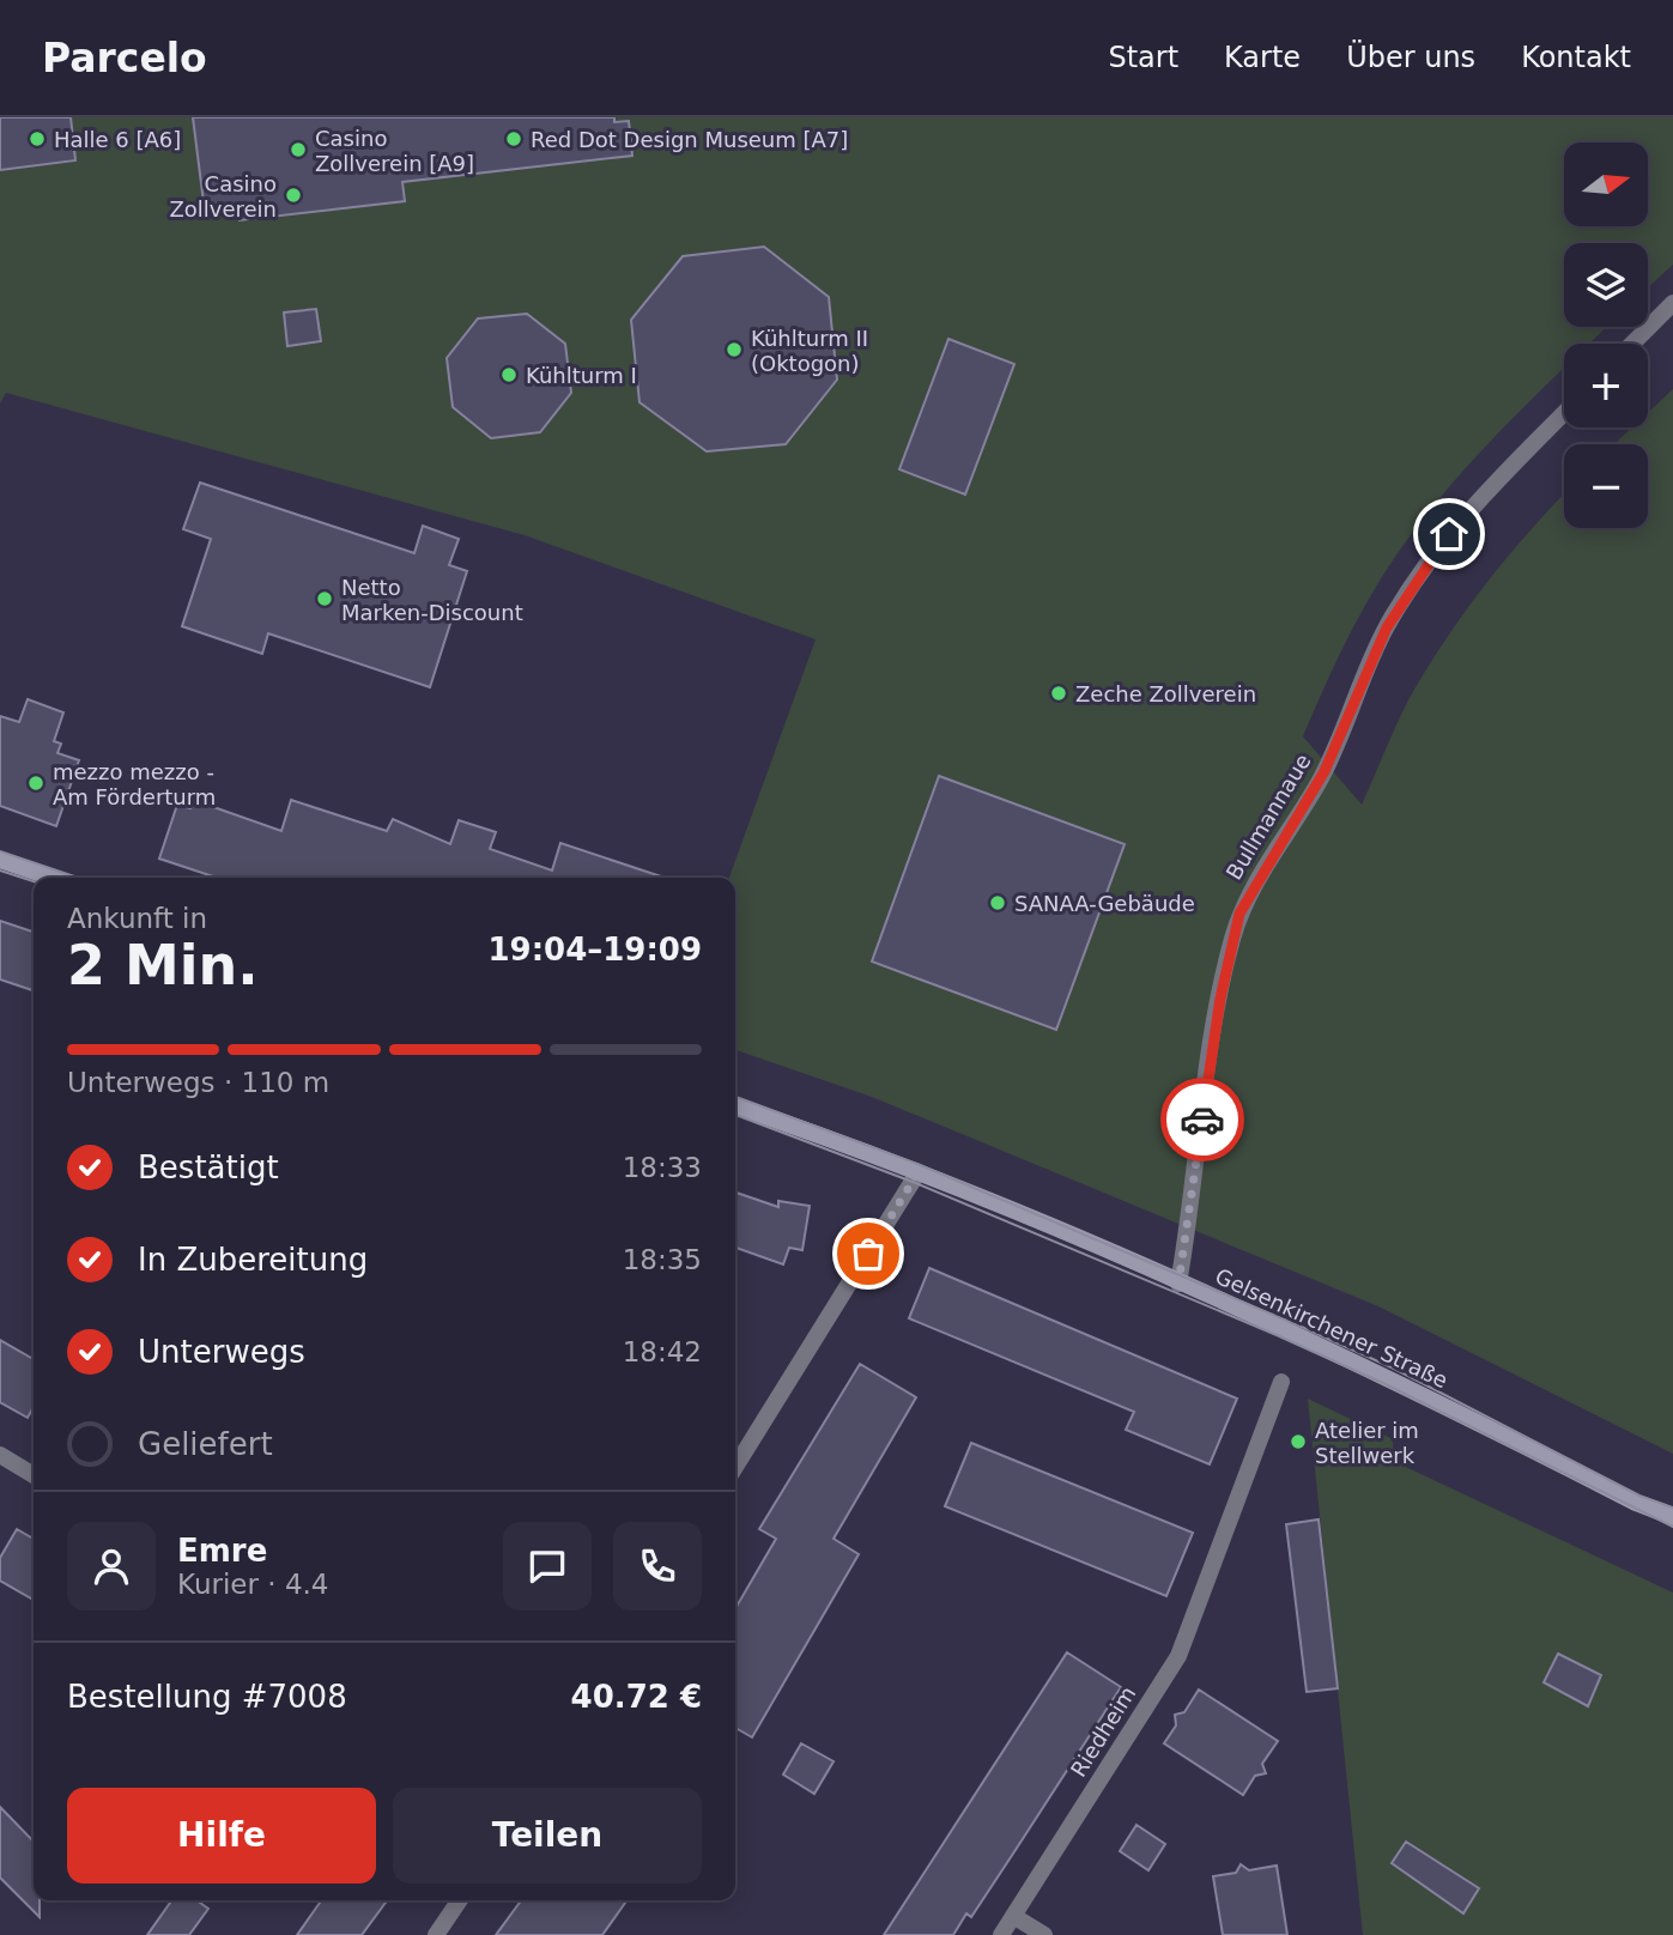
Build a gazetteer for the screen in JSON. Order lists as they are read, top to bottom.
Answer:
{
  "streets": {
    "main road": ["Gelsenkirchener Straße"],
    "street": ["Bullmannaue", "Riedheim"]
  },
  "crossings": [
    ["Bullmannaue", "Gelsenkirchener Straße"]
  ],
  "places": [
    "Halle 6 [A6]",
    "Red Dot Design Museum [A7]",
    "Casino Zollverein [A9]",
    "Casino Zollverein",
    "Kühlturm II (Oktogon)",
    "Kühlturm I",
    "Netto Marken-Discount",
    "Zeche Zollverein",
    "mezzo mezzo - Am Förderturm",
    "SANAA-Gebäude",
    "Atelier im Stellwerk"
  ],
  "north": "right",
  "page": {
    "header": "Parcelo",
    "nav": [
      "Start",
      "Karte",
      "Über uns",
      "Kontakt"
    ],
    "map_buttons": ["+", "−"],
    "heading": ["2 Min.", "Ankunft in", "19:04–19:09"],
    "panel": [
      "Emre",
      "Kurier · 4.4",
      "Bestellung #7008",
      "40.72 €"
    ],
    "bar": "Unterwegs · 110 m",
    "list": [
      ["Bestätigt", "18:33"],
      ["In Zubereitung", "18:35"],
      ["Unterwegs", "18:42"],
      "Geliefert"
    ],
    "buttons": ["Hilfe", "Teilen"]
  }
}
